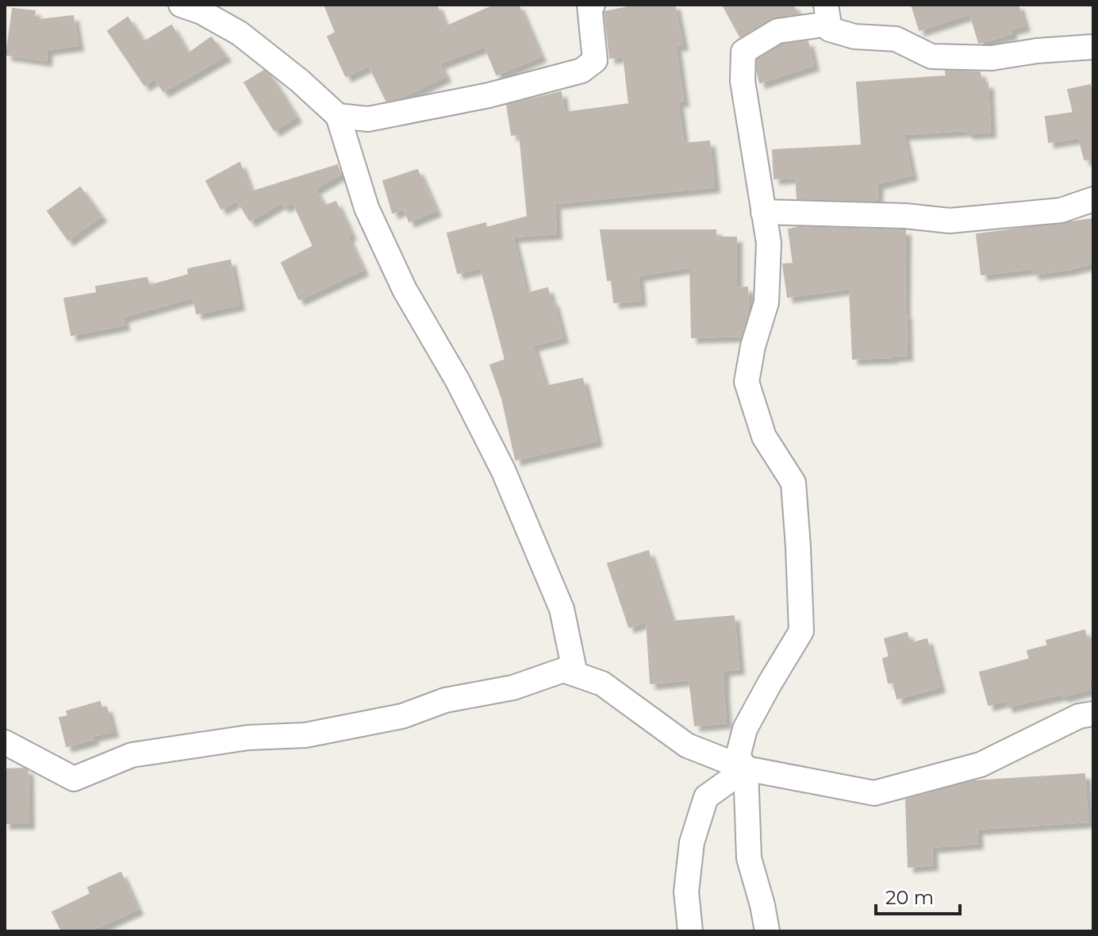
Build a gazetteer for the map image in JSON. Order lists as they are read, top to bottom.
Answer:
{
  "scale_bar": "20 m"
}
